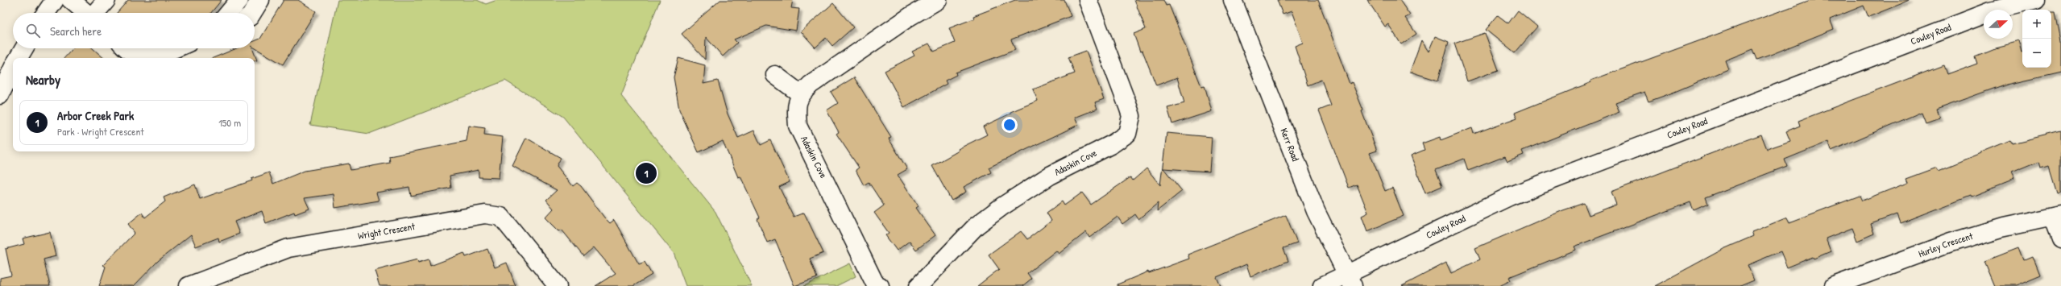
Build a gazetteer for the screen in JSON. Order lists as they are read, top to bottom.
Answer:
{
  "streets": {
    "street": [
      "Cowley Road",
      "Kerr Road",
      "Adaskin Cove",
      "Wright Crescent",
      "Hurley Crescent"
    ]
  },
  "crossings": [
    ["Cowley Road", "Kerr Road"]
  ],
  "north": "right",
  "page": {
    "map_buttons": ["+", "−"],
    "search": "Search here",
    "heading": "Nearby",
    "list": [
      {
        "mark": "1",
        "name": "Arbor Creek Park",
        "note": "Park · Wright Crescent",
        "value": "150 m"
      }
    ],
    "pins": "1"
  }
}
